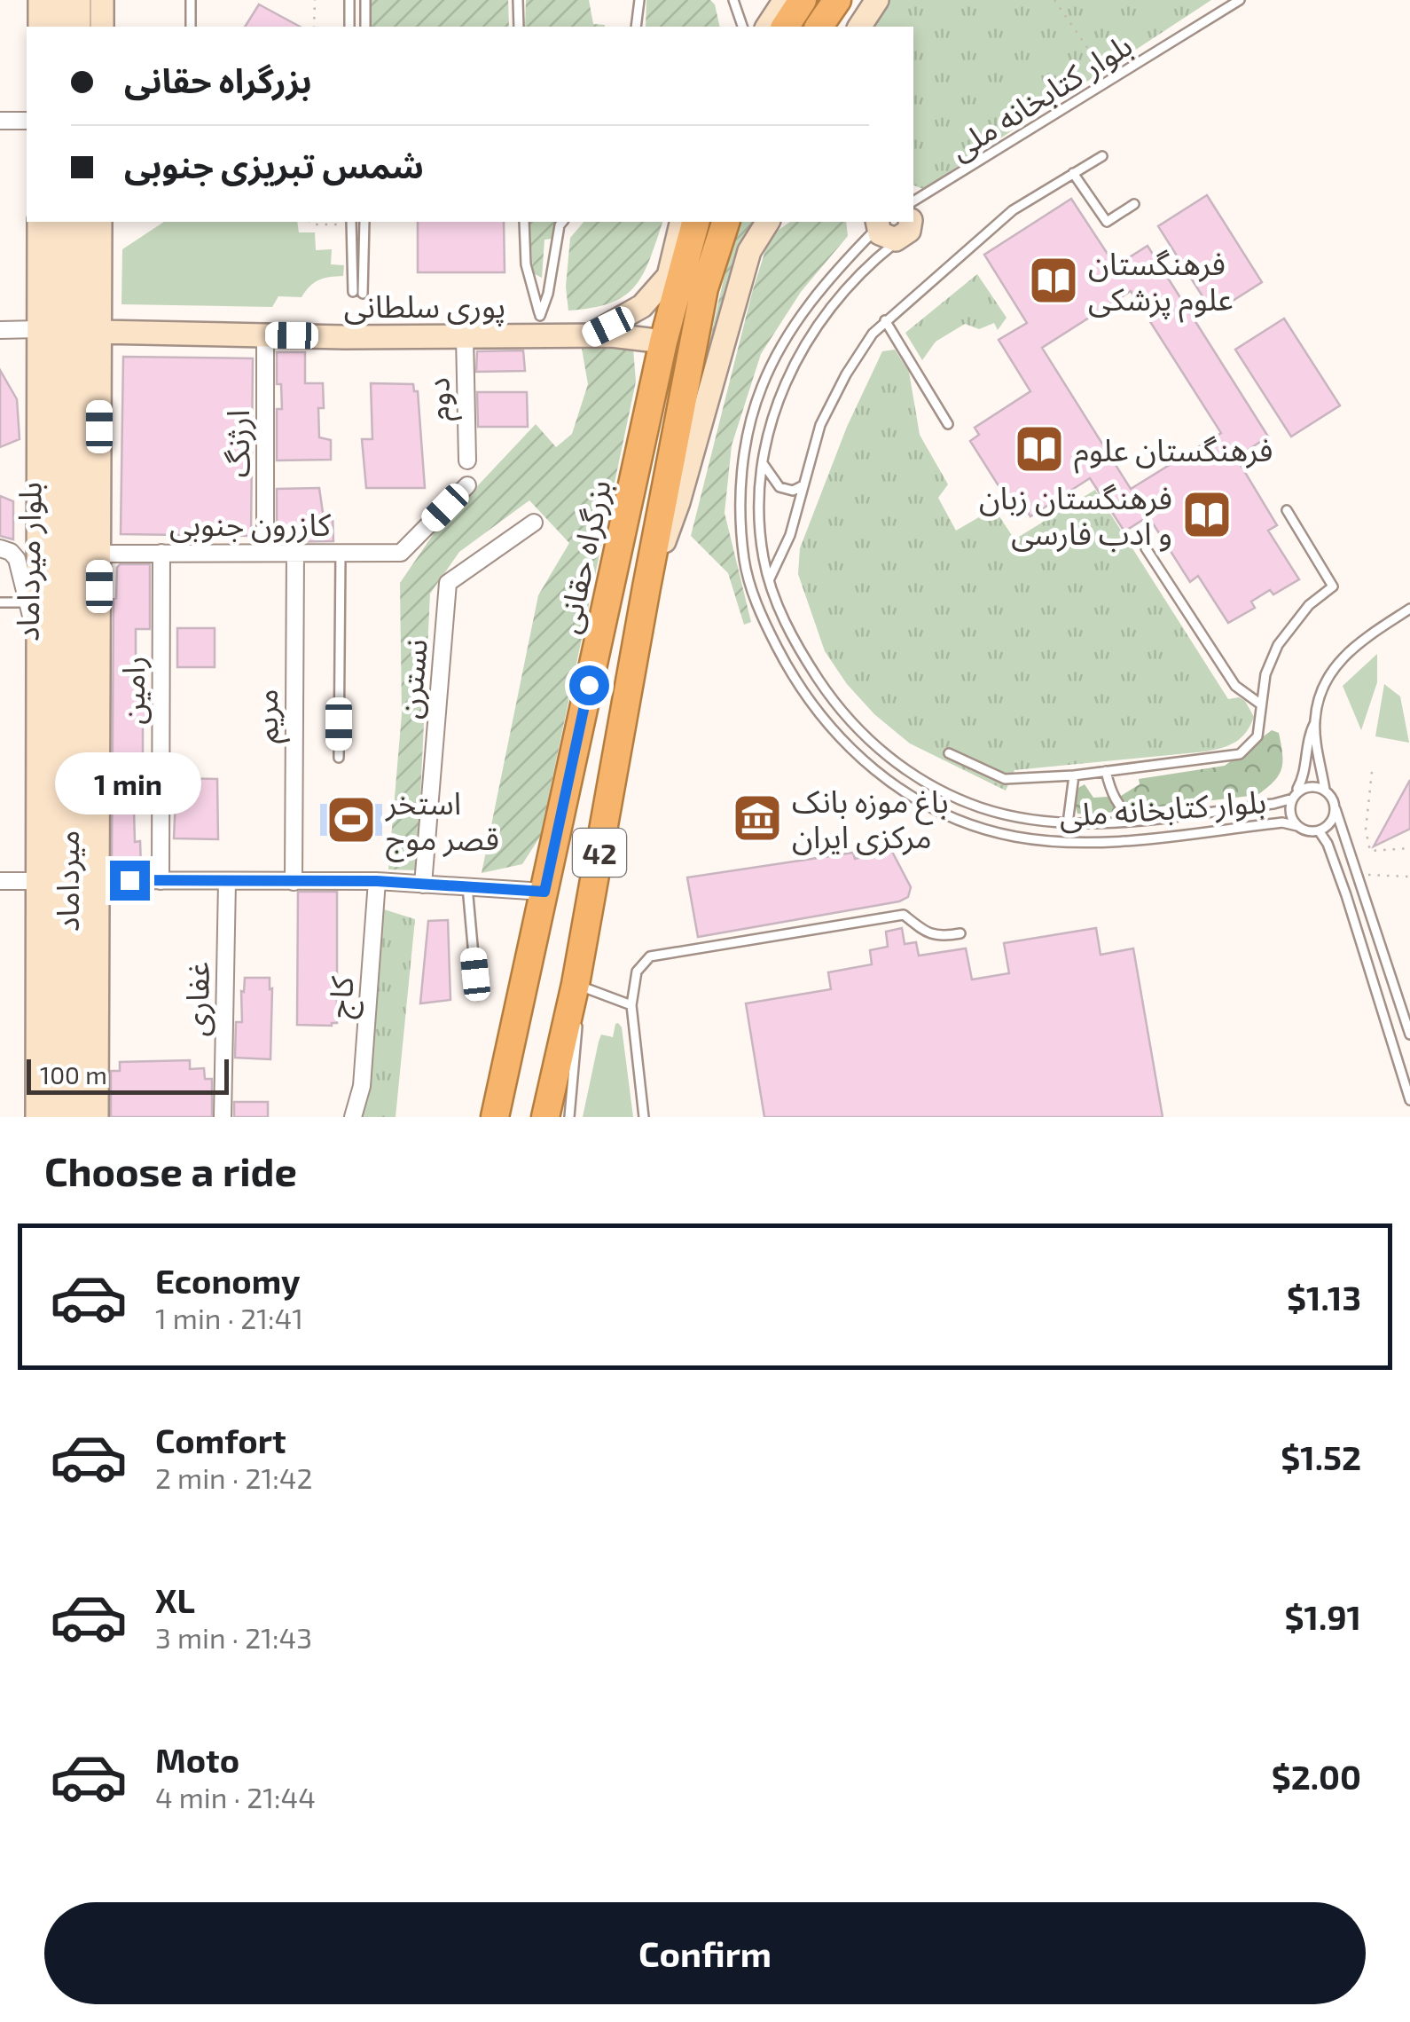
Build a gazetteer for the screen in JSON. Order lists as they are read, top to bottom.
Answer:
{
  "streets": {
    "highway": ["بزرگراه حقانی", "42"],
    "main road": ["پوری سلطانی", "بلوار میرداماد", "میرداماد"],
    "street": [
      "دوم",
      "ارژنگ",
      "کازرون جنوبی",
      "نسترن",
      "رامین",
      "مریم",
      "کاج",
      "غفارى"
    ],
    "lane": ["بلوار کتابخانه ملی"]
  },
  "crossings": [
    ["پوری سلطانی", "دوم"],
    ["پوری سلطانی", "ارژنگ"],
    ["پوری سلطانی", "بزرگراه حقانی"],
    ["پوری سلطانی", "میرداماد"],
    ["ارژنگ", "کازرون جنوبی"],
    ["کازرون جنوبی", "رامین"],
    ["کازرون جنوبی", "مریم"],
    ["کازرون جنوبی", "میرداماد"]
  ],
  "places": {
    "library": ["فرهنگستان علوم پزشکی", "فرهنگستان علوم", "فرهنگستان زبان و ادب فارسی"],
    "museum": ["باغ موزه بانک مرکزی ایران"],
    "sports": ["استخر قصر موج"]
  },
  "scale_bar": "100 m",
  "page": {
    "banner": ["بزرگراه حقانی", "شمس تبریزی جنوبی"],
    "bubble": "1 min",
    "scale": "100 m",
    "heading": "Choose a ride",
    "list": [
      {
        "name": "Economy",
        "note": "1 min · 21:41",
        "value": "$1.13"
      },
      {
        "name": "Comfort",
        "note": "2 min · 21:42",
        "value": "$1.52"
      },
      {
        "name": "XL",
        "note": "3 min · 21:43",
        "value": "$1.91"
      },
      {
        "name": "Moto",
        "note": "4 min · 21:44",
        "value": "$2.00"
      }
    ],
    "buttons": "Confirm"
  }
}
